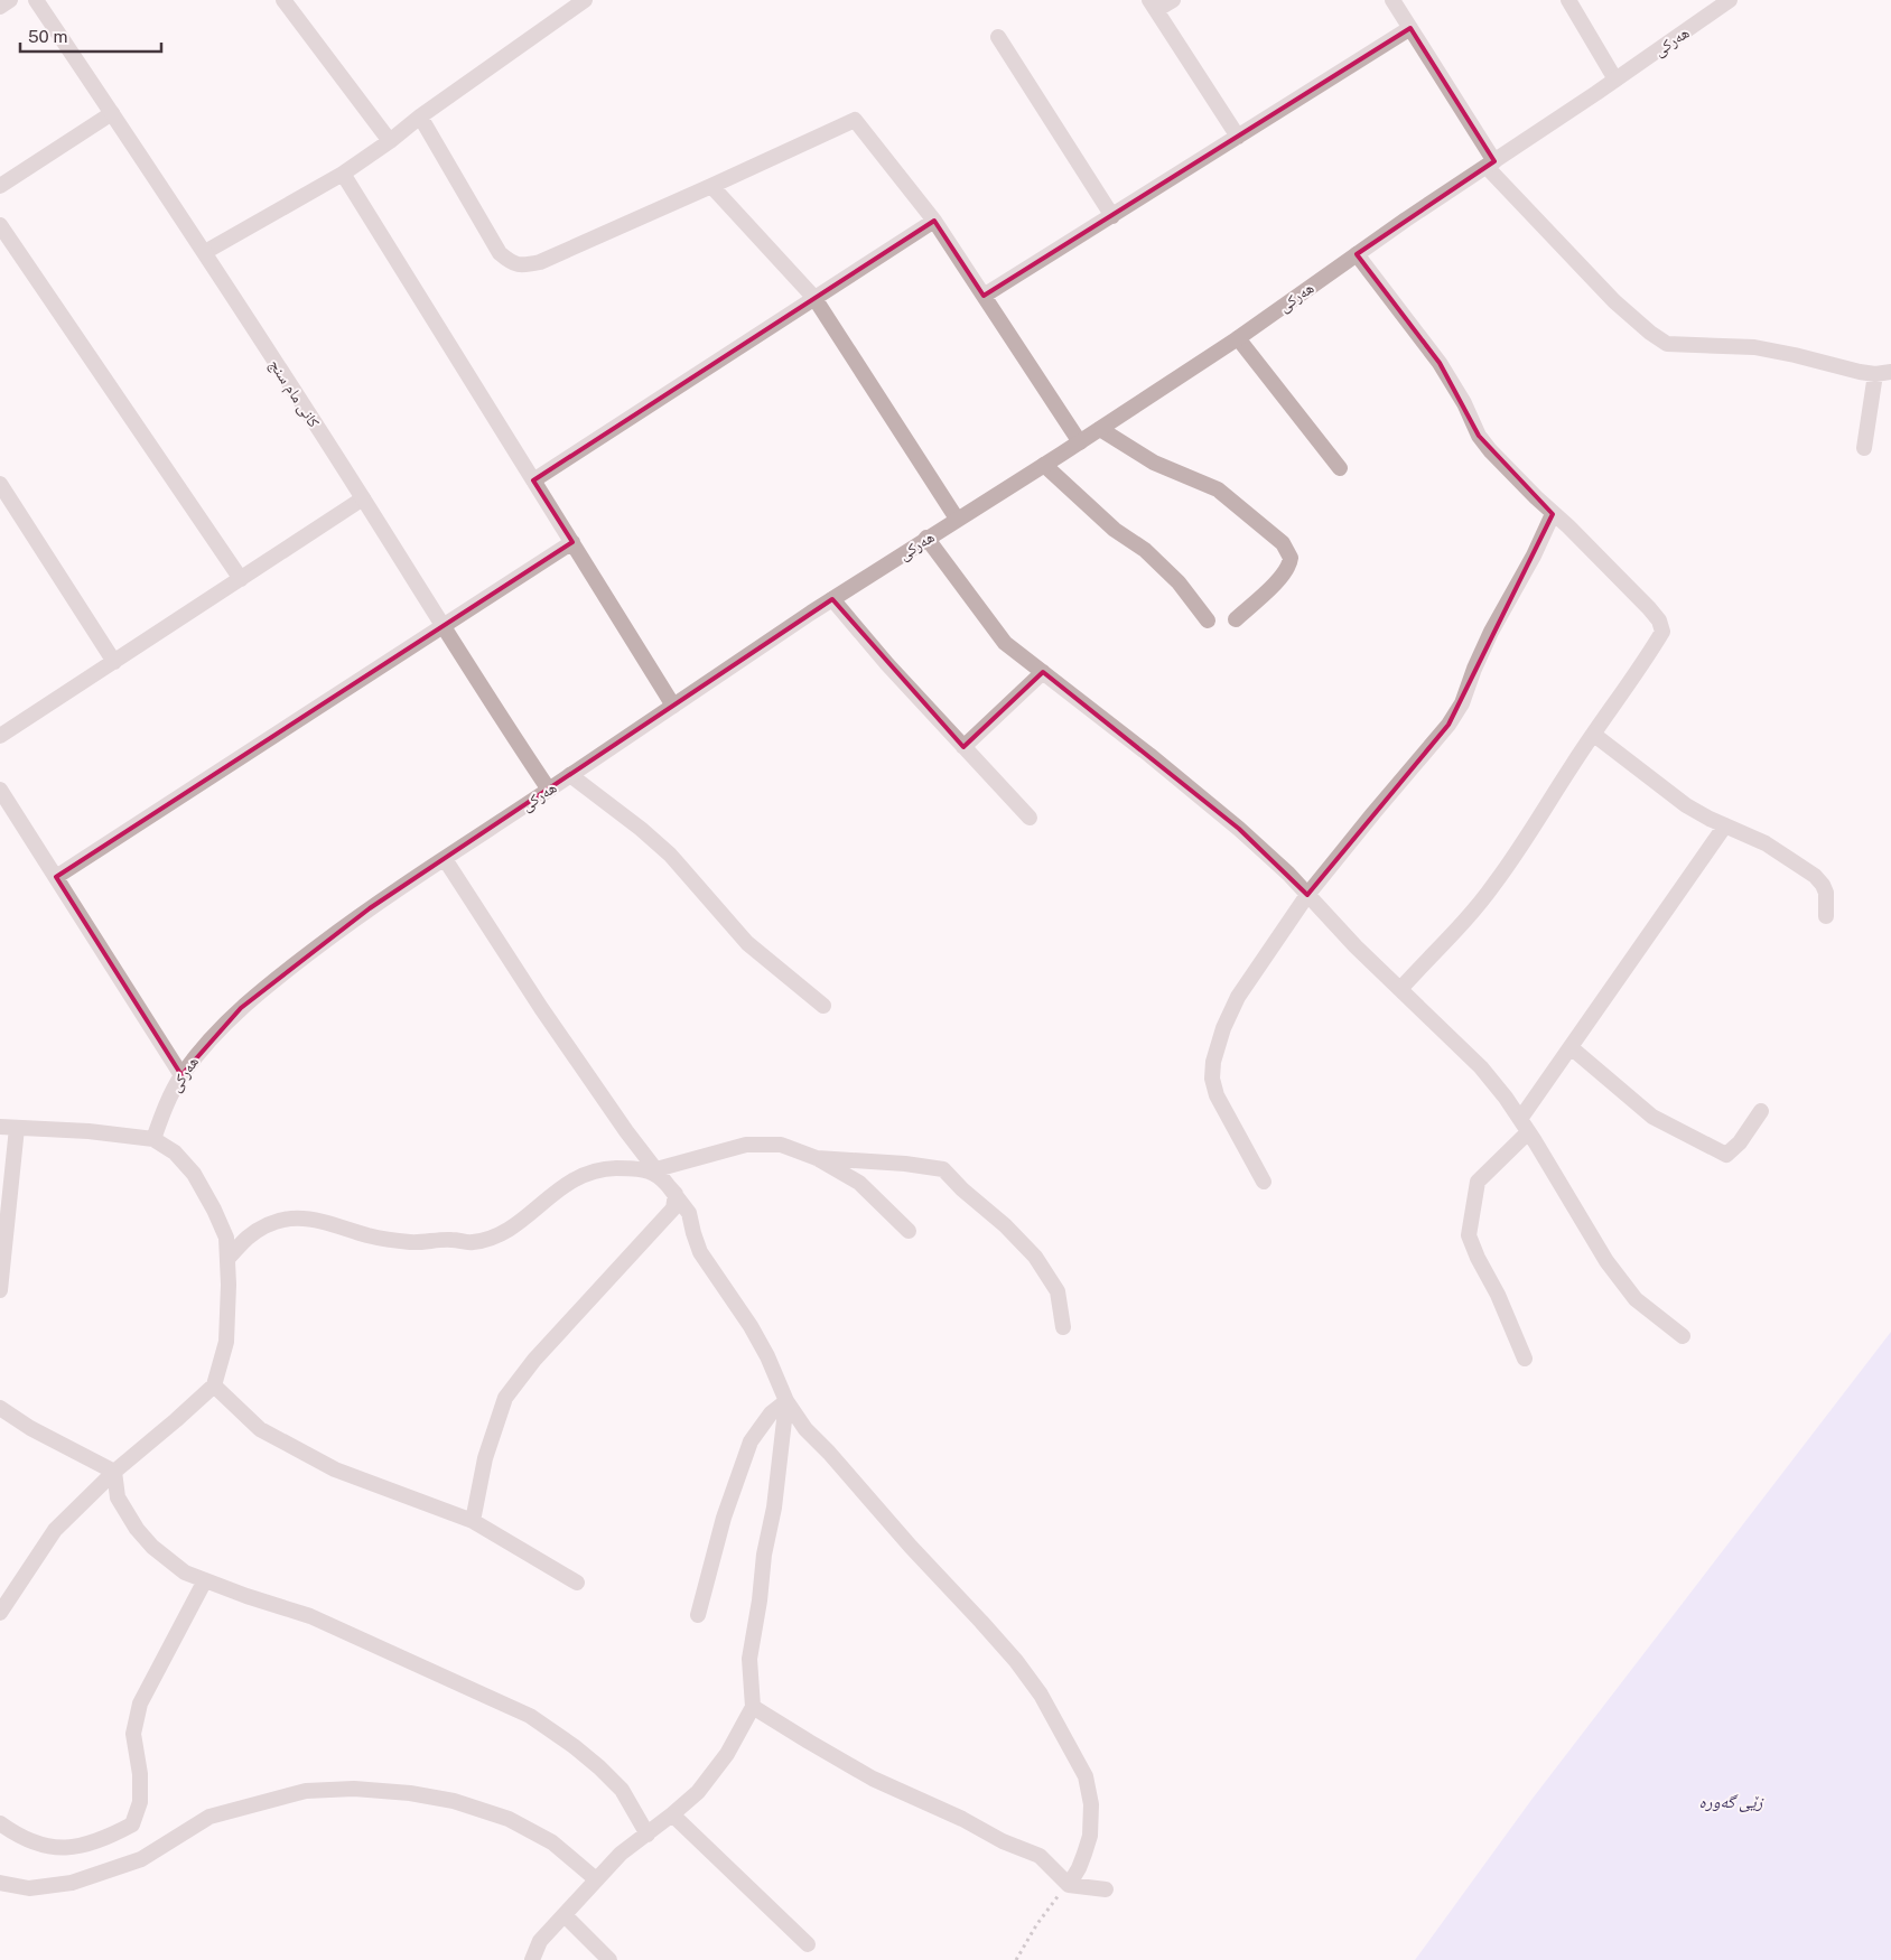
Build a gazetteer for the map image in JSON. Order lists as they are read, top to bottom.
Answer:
{
  "streets": {
    "street": ["هەرکی", "کانی مام سنج"]
  },
  "crossings": [
    ["هەرکی", "کانی مام سنج"]
  ],
  "water": ["زێی گەورە"],
  "scale_bar": "50 m"
}
